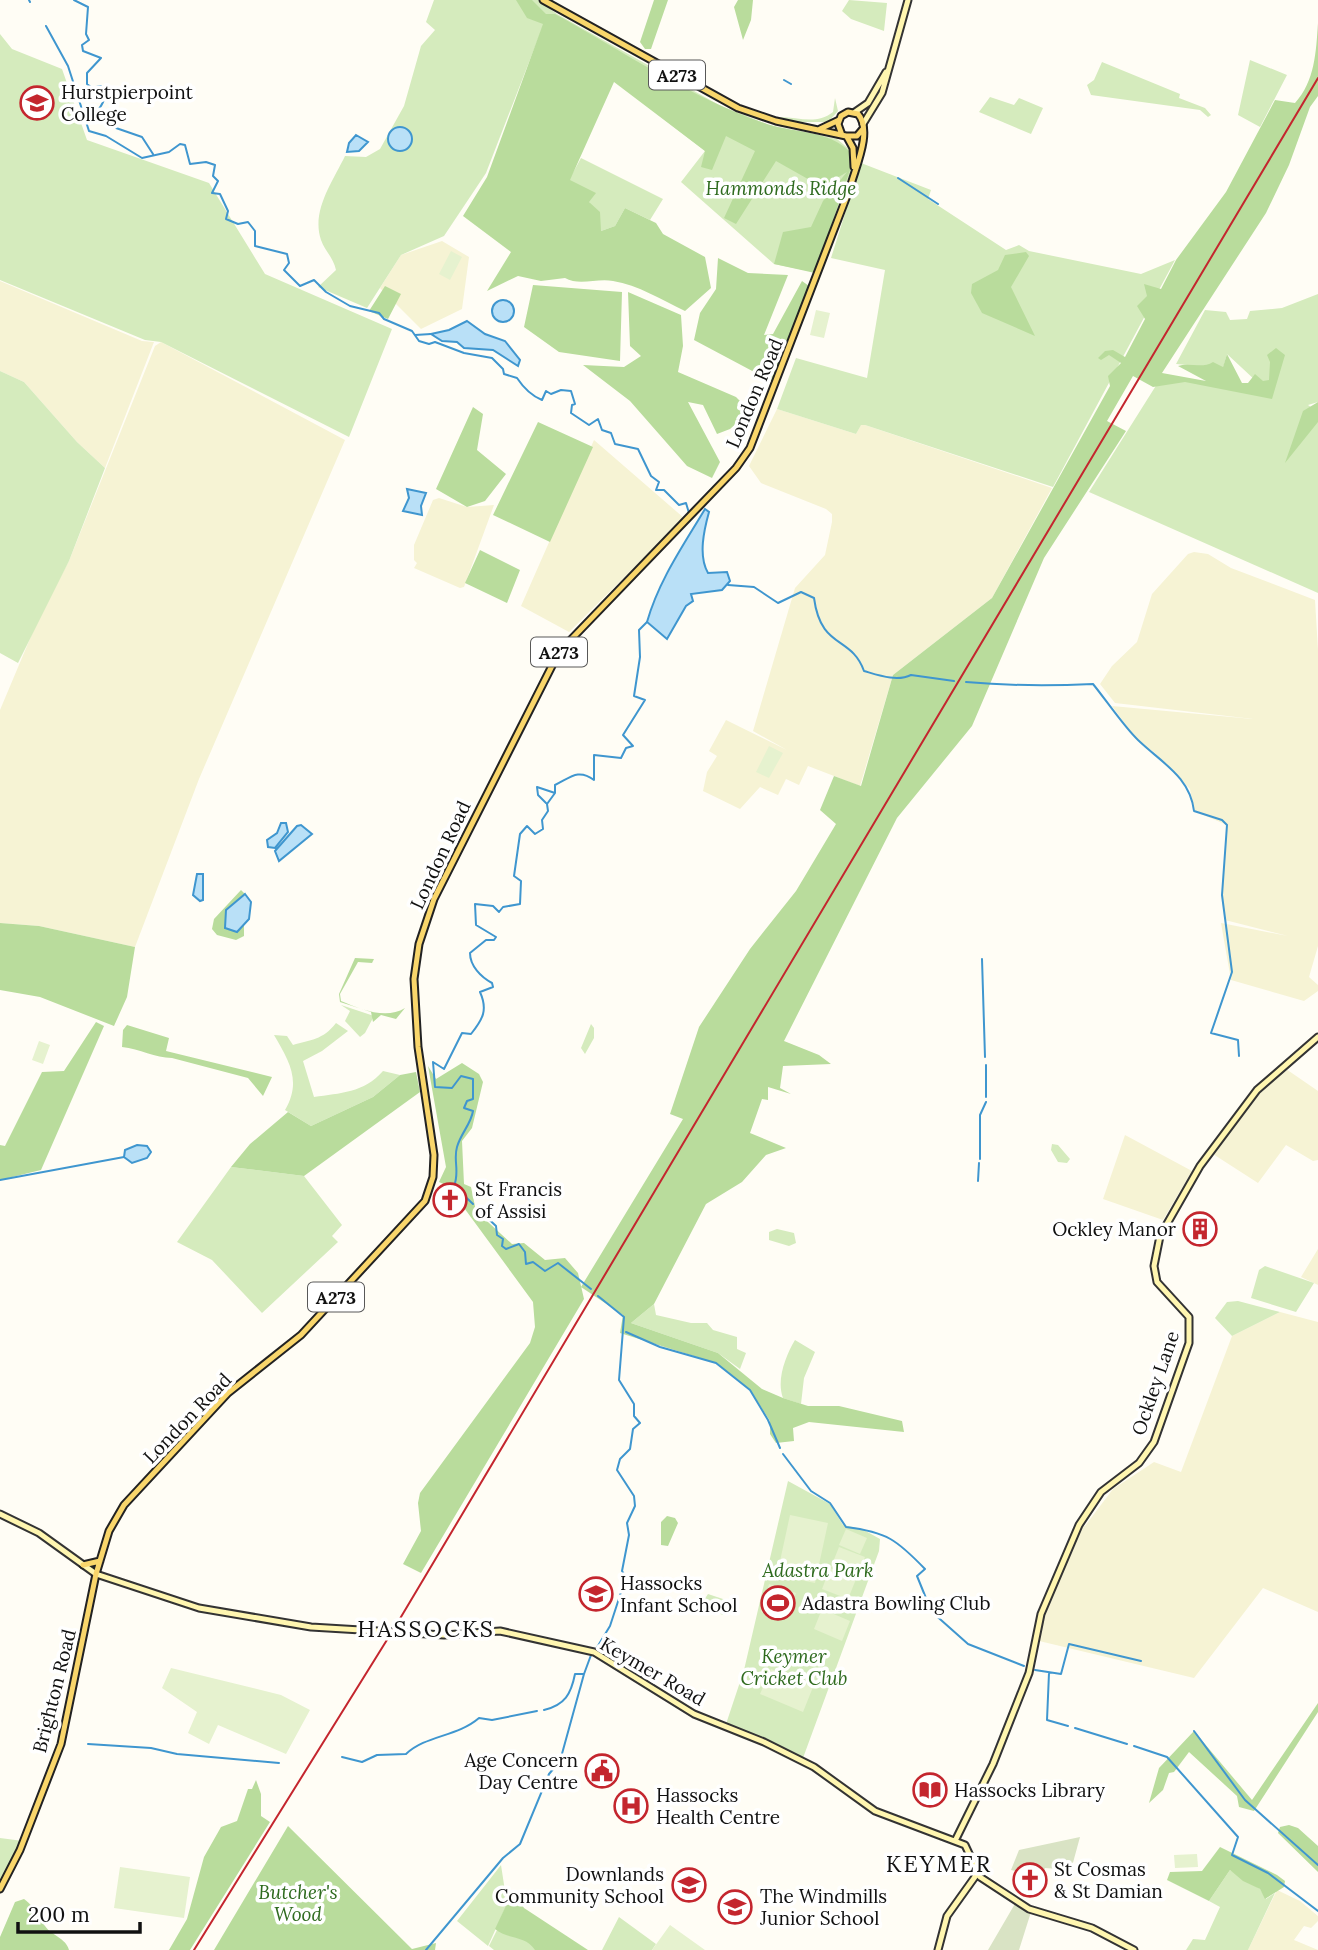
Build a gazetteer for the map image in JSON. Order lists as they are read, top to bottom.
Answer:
{
  "streets": {
    "main road": [
      "A273",
      "London Road",
      "Ockley Lane",
      "Keymer Road",
      "Brighton Road"
    ]
  },
  "crossings": [
    ["A273", "London Road"],
    ["London Road", "Keymer Road"],
    ["London Road", "Brighton Road"],
    ["Ockley Lane", "Keymer Road"],
    ["Keymer Road", "Brighton Road"]
  ],
  "districts": ["HASSOCKS", "KEYMER"],
  "parks": [
    "Hammonds Ridge",
    "Adastra Park",
    "Keymer Cricket Club",
    "Butcher's Wood"
  ],
  "places": {
    "school or university": [
      "Hurstpierpoint College",
      "Hassocks Infant School",
      "Downlands Community School",
      "The Windmills Junior School"
    ],
    "church": ["St Francis of Assisi", "St Cosmas & St Damian"],
    "building": ["Ockley Manor"],
    "sports": ["Adastra Bowling Club"],
    "public building": ["Age Concern Day Centre"],
    "library": ["Hassocks Library"],
    "hospital": ["Hassocks Health Centre"]
  },
  "scale_bar": "200 m"
}
